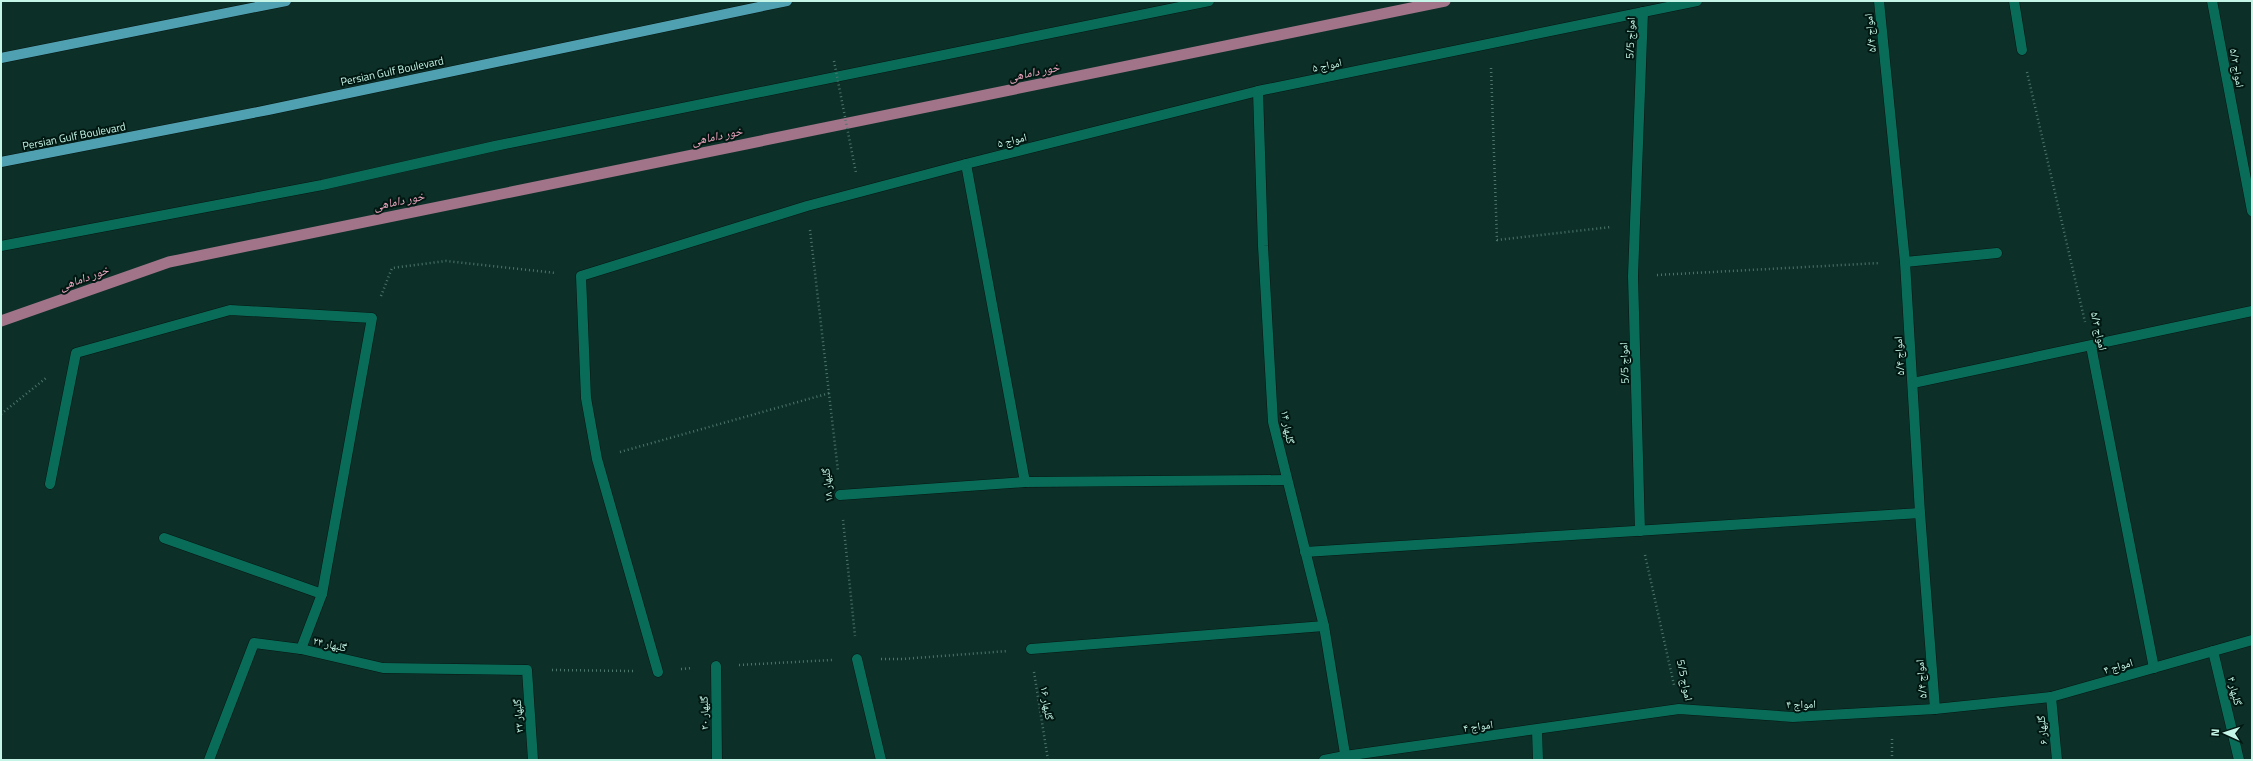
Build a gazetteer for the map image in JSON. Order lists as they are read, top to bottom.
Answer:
{
  "streets": {
    "main road": ["Persian Gulf Boulevard"],
    "street": [
      "امواج ۵/۴",
      "امواج 5/5",
      "امواج ۵",
      "امواج ۵/۲",
      "امواج ۵/۳",
      "گلبهار ۱۴",
      "گلبهار ۲۴",
      "امواج ۴",
      "گلبهار ۴",
      "گلبهار ۲۰",
      "گلبهار ۲۲",
      "گلبهار ۶"
    ],
    "path": ["گلبهار ۱۸", "گلبهار ۱۶"]
  },
  "crossings": [
    ["امواج ۵/۴", "امواج ۴"],
    ["امواج 5/5", "امواج ۵"],
    ["امواج 5/5", "امواج ۴"],
    ["امواج ۵", "گلبهار ۱۴"],
    ["امواج ۵", "گلبهار ۱۸"],
    ["امواج ۵/۳", "امواج ۴"],
    ["گلبهار ۱۴", "امواج ۴"],
    ["گلبهار ۲۴", "گلبهار ۲۲"],
    ["امواج ۴", "گلبهار ۴"],
    ["امواج ۴", "گلبهار ۶"]
  ],
  "water": ["خور داماهی"],
  "north": "left"
}
